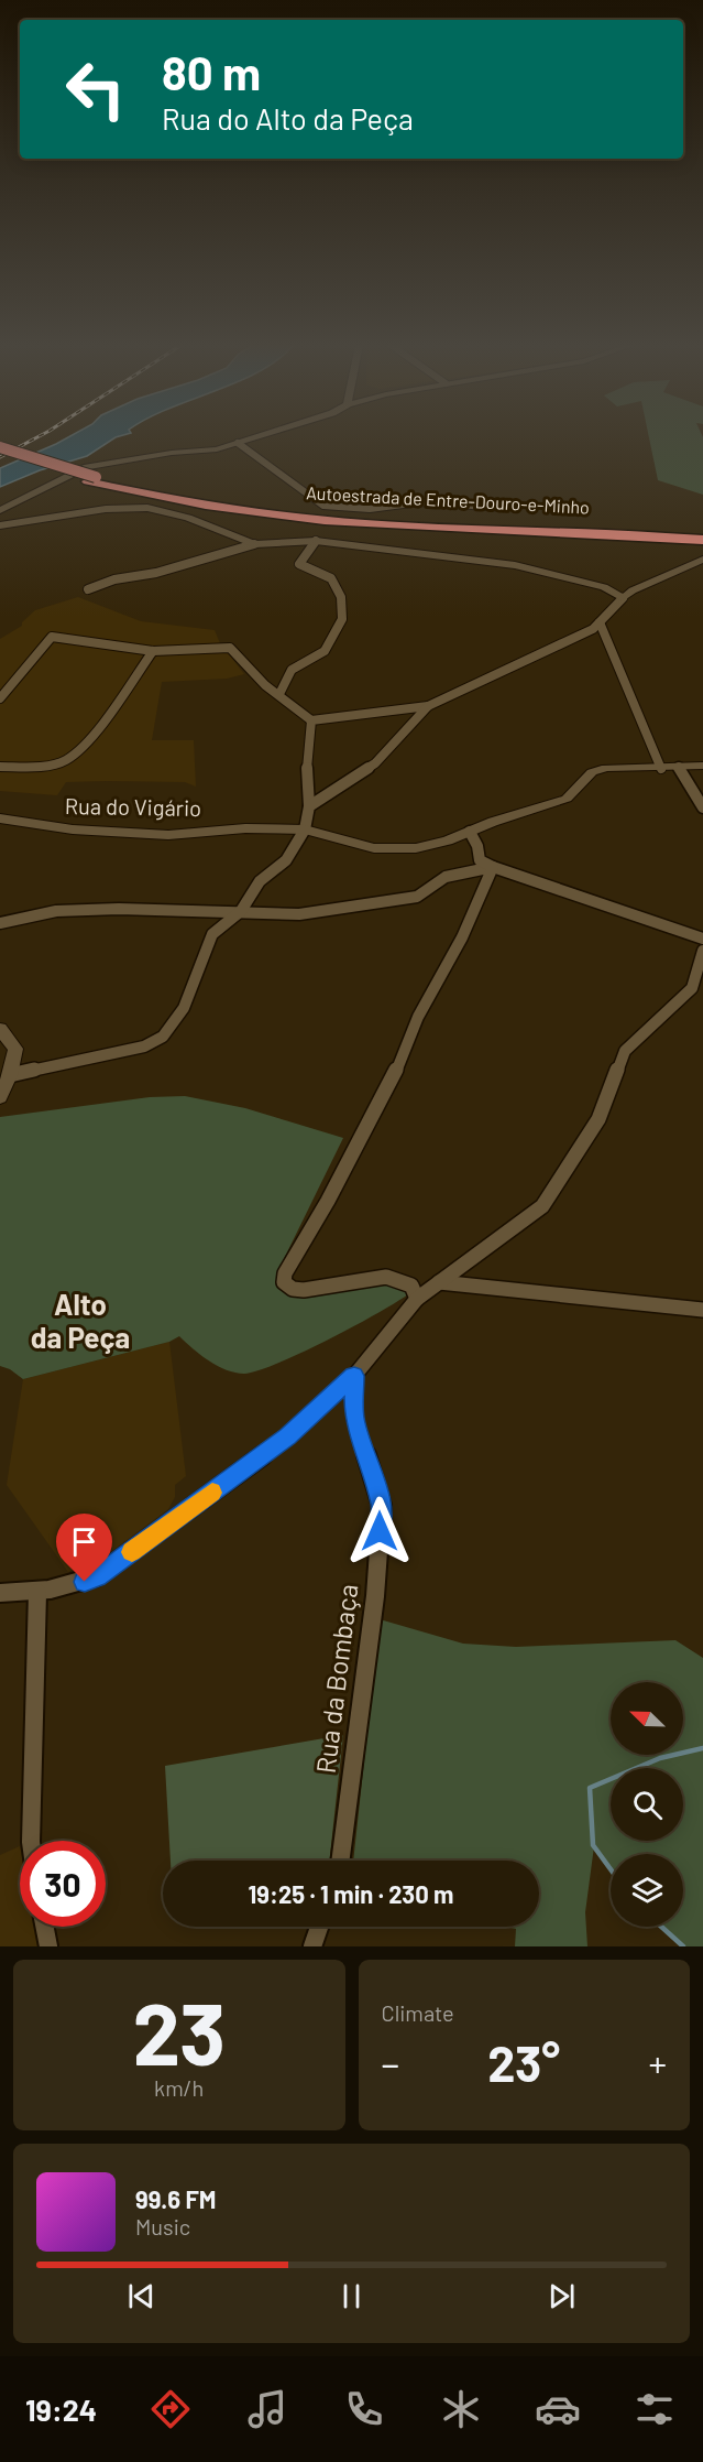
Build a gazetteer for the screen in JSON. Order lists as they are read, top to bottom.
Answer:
{
  "streets": {
    "highway": ["Autoestrada de Entre-Douro-e-Minho"],
    "street": ["Rua do Vigário", "Rua da Bombaça"]
  },
  "districts": ["Alto da Peça"],
  "north": "top left",
  "page": {
    "turn": ["80 m", "Rua do Alto da Peça"],
    "limit": "30",
    "trip": "19:25 · 1 min · 230 m",
    "tile": [
      ["23", "km/h"],
      "Climate"
    ],
    "heat": ["−", "23°", "+"],
    "song": ["99.6 FM", "Music"],
    "tabs": "19:24"
  }
}
